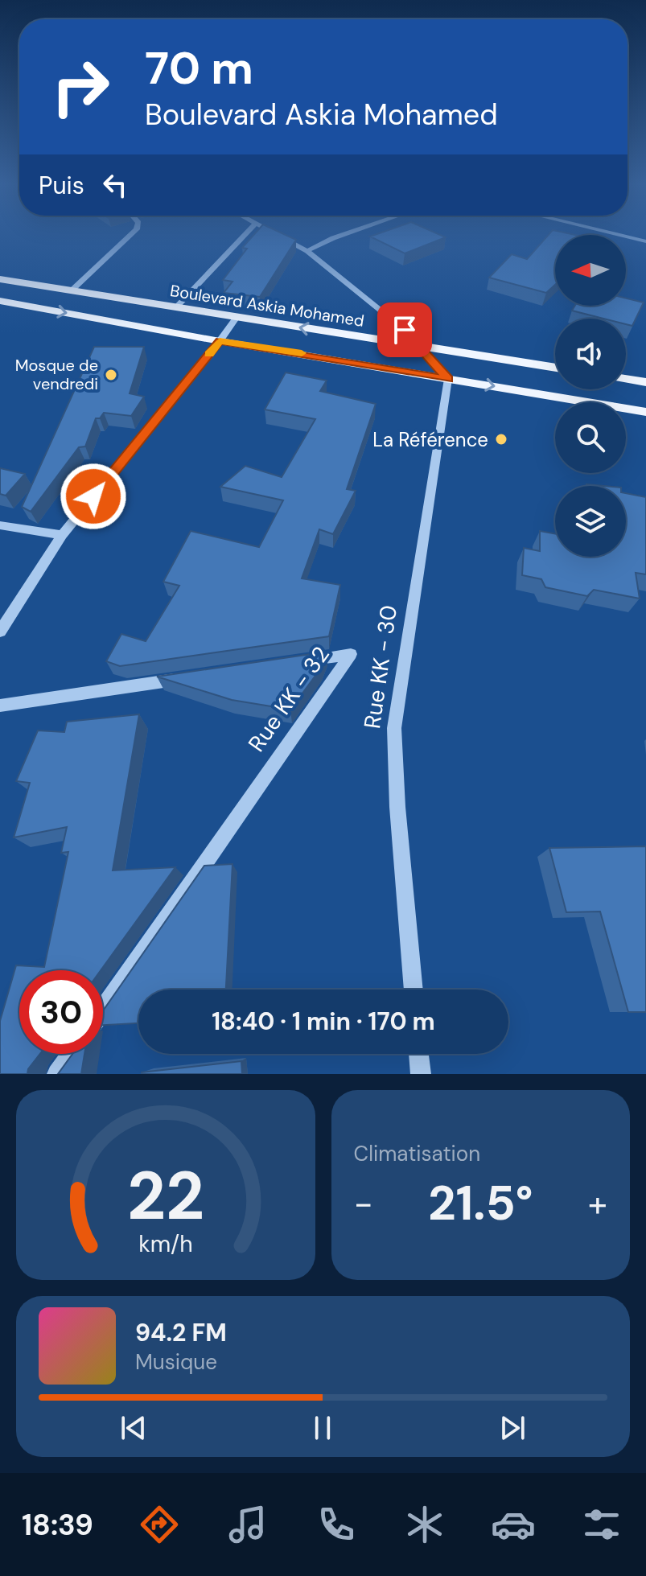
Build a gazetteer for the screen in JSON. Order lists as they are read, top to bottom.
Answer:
{
  "streets": {
    "main road": ["Boulevard Askia Mohamed"],
    "street": ["Rue KK - 30", "Rue KK - 32"]
  },
  "places": ["Mosque de vendredi", "La Référence"],
  "north": "left",
  "page": {
    "turn": ["70 m", "Boulevard Askia Mohamed"],
    "then": "Puis",
    "limit": "30",
    "trip": "18:40 · 1 min · 170 m",
    "tile": "Climatisation",
    "heat": ["−", "21.5°", "+"],
    "song": ["94.2 FM", "Musique"],
    "tabs": "18:39",
    "gauge": ["22", "km/h"]
  }
}
